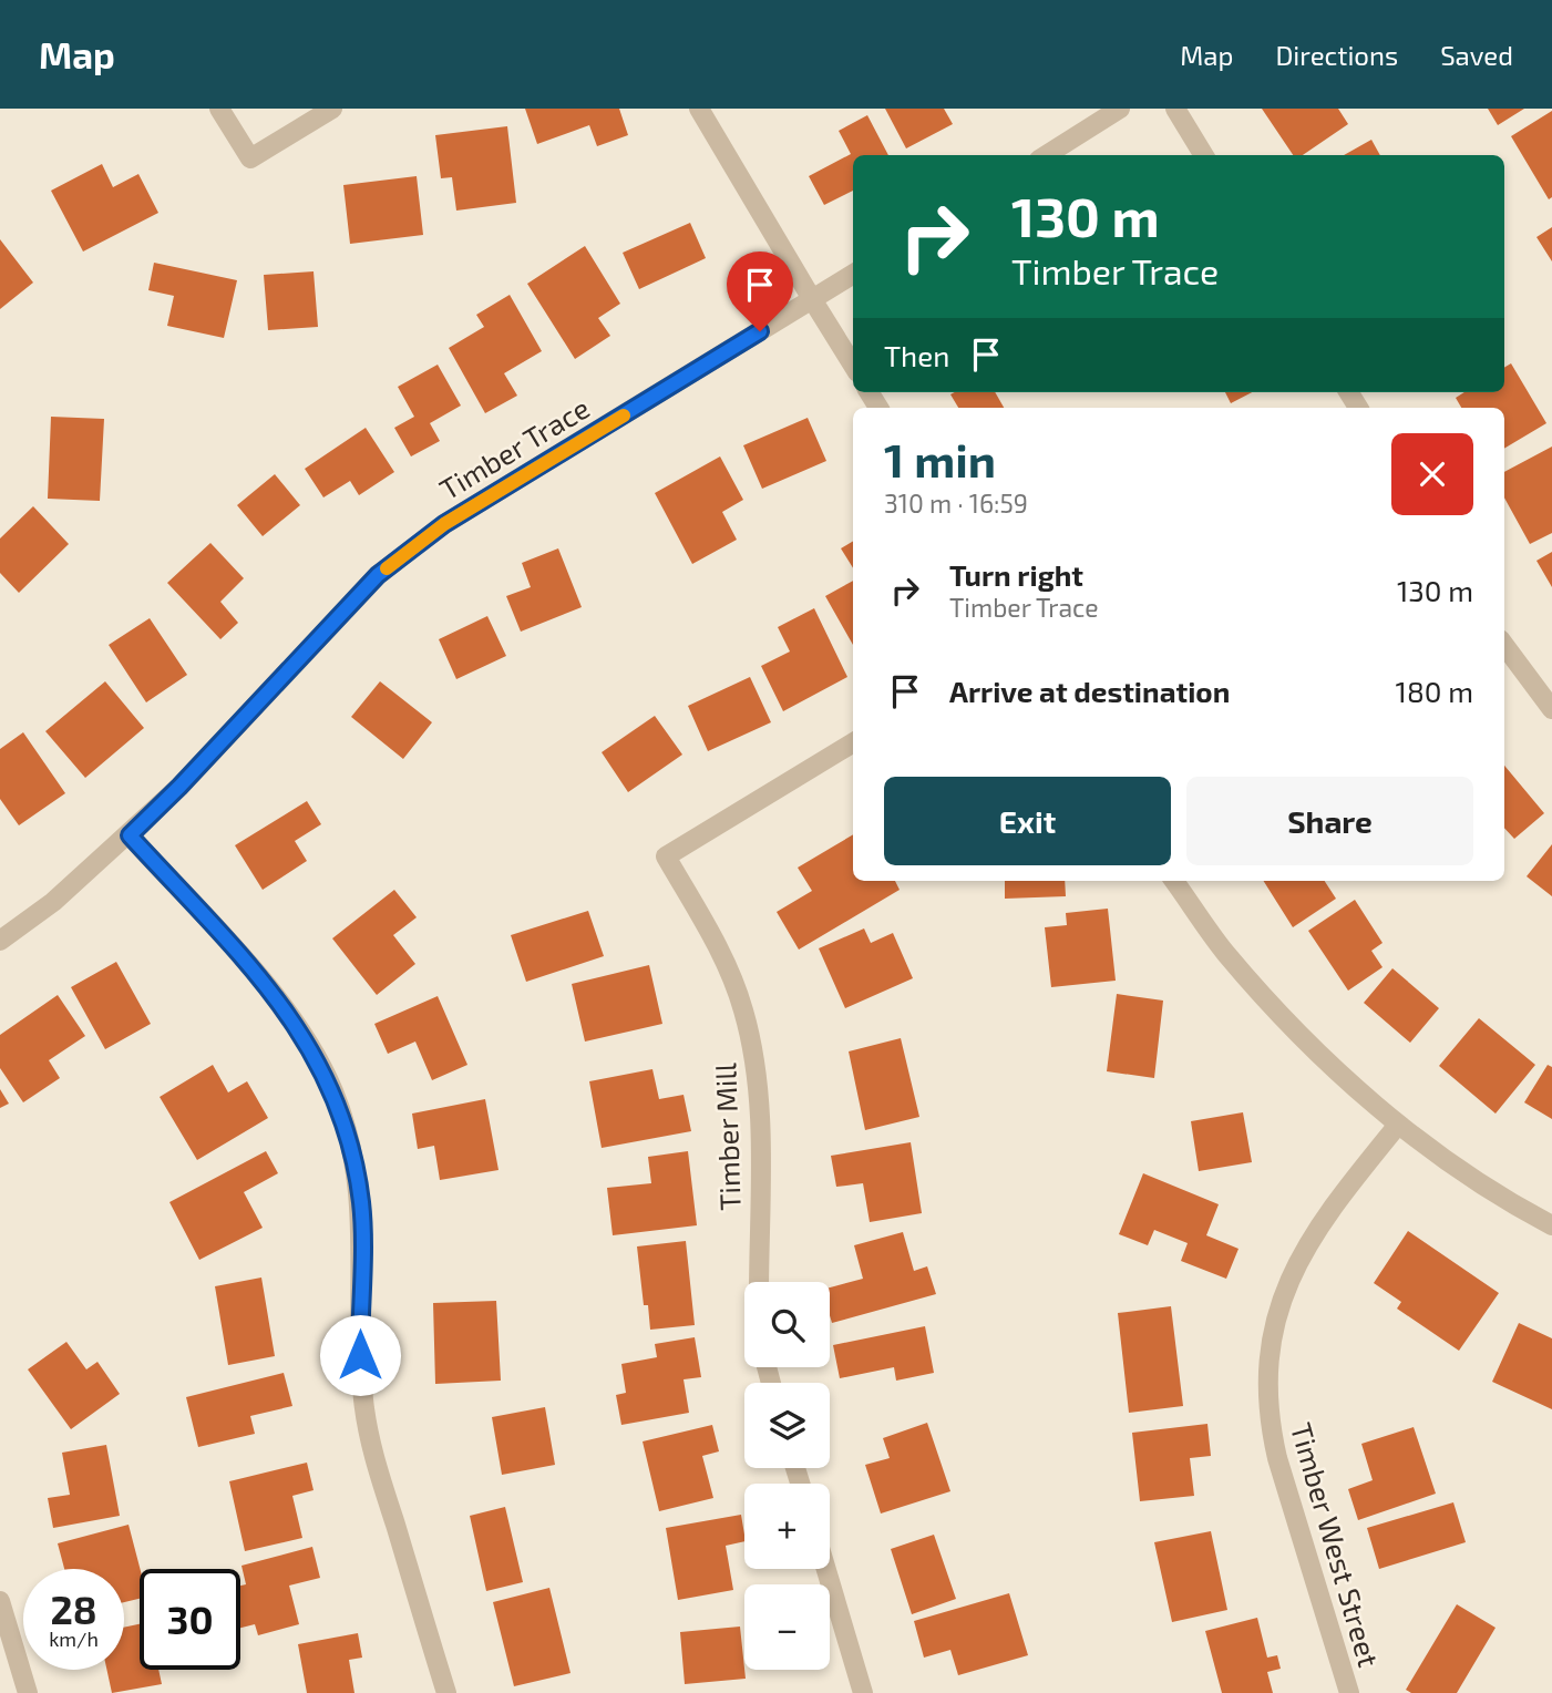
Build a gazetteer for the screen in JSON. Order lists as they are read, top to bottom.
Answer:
{
  "streets": {
    "street": ["Timber Trace", "Timber Mill", "Timber West Street"]
  },
  "page": {
    "header": "Map",
    "nav": ["Map", "Directions", "Saved"],
    "turn": ["130 m", "Timber Trace"],
    "then": "Then",
    "heading": ["1 min", "310 m · 16:59"],
    "list": [
      {
        "name": "Turn right",
        "note": "Timber Trace",
        "value": "130 m"
      },
      {
        "name": "Arrive at destination",
        "value": "180 m"
      }
    ],
    "buttons": ["Exit", "Share"],
    "map_buttons": ["+", "−"],
    "speed": "28 km/h",
    "limit": "30"
  }
}
